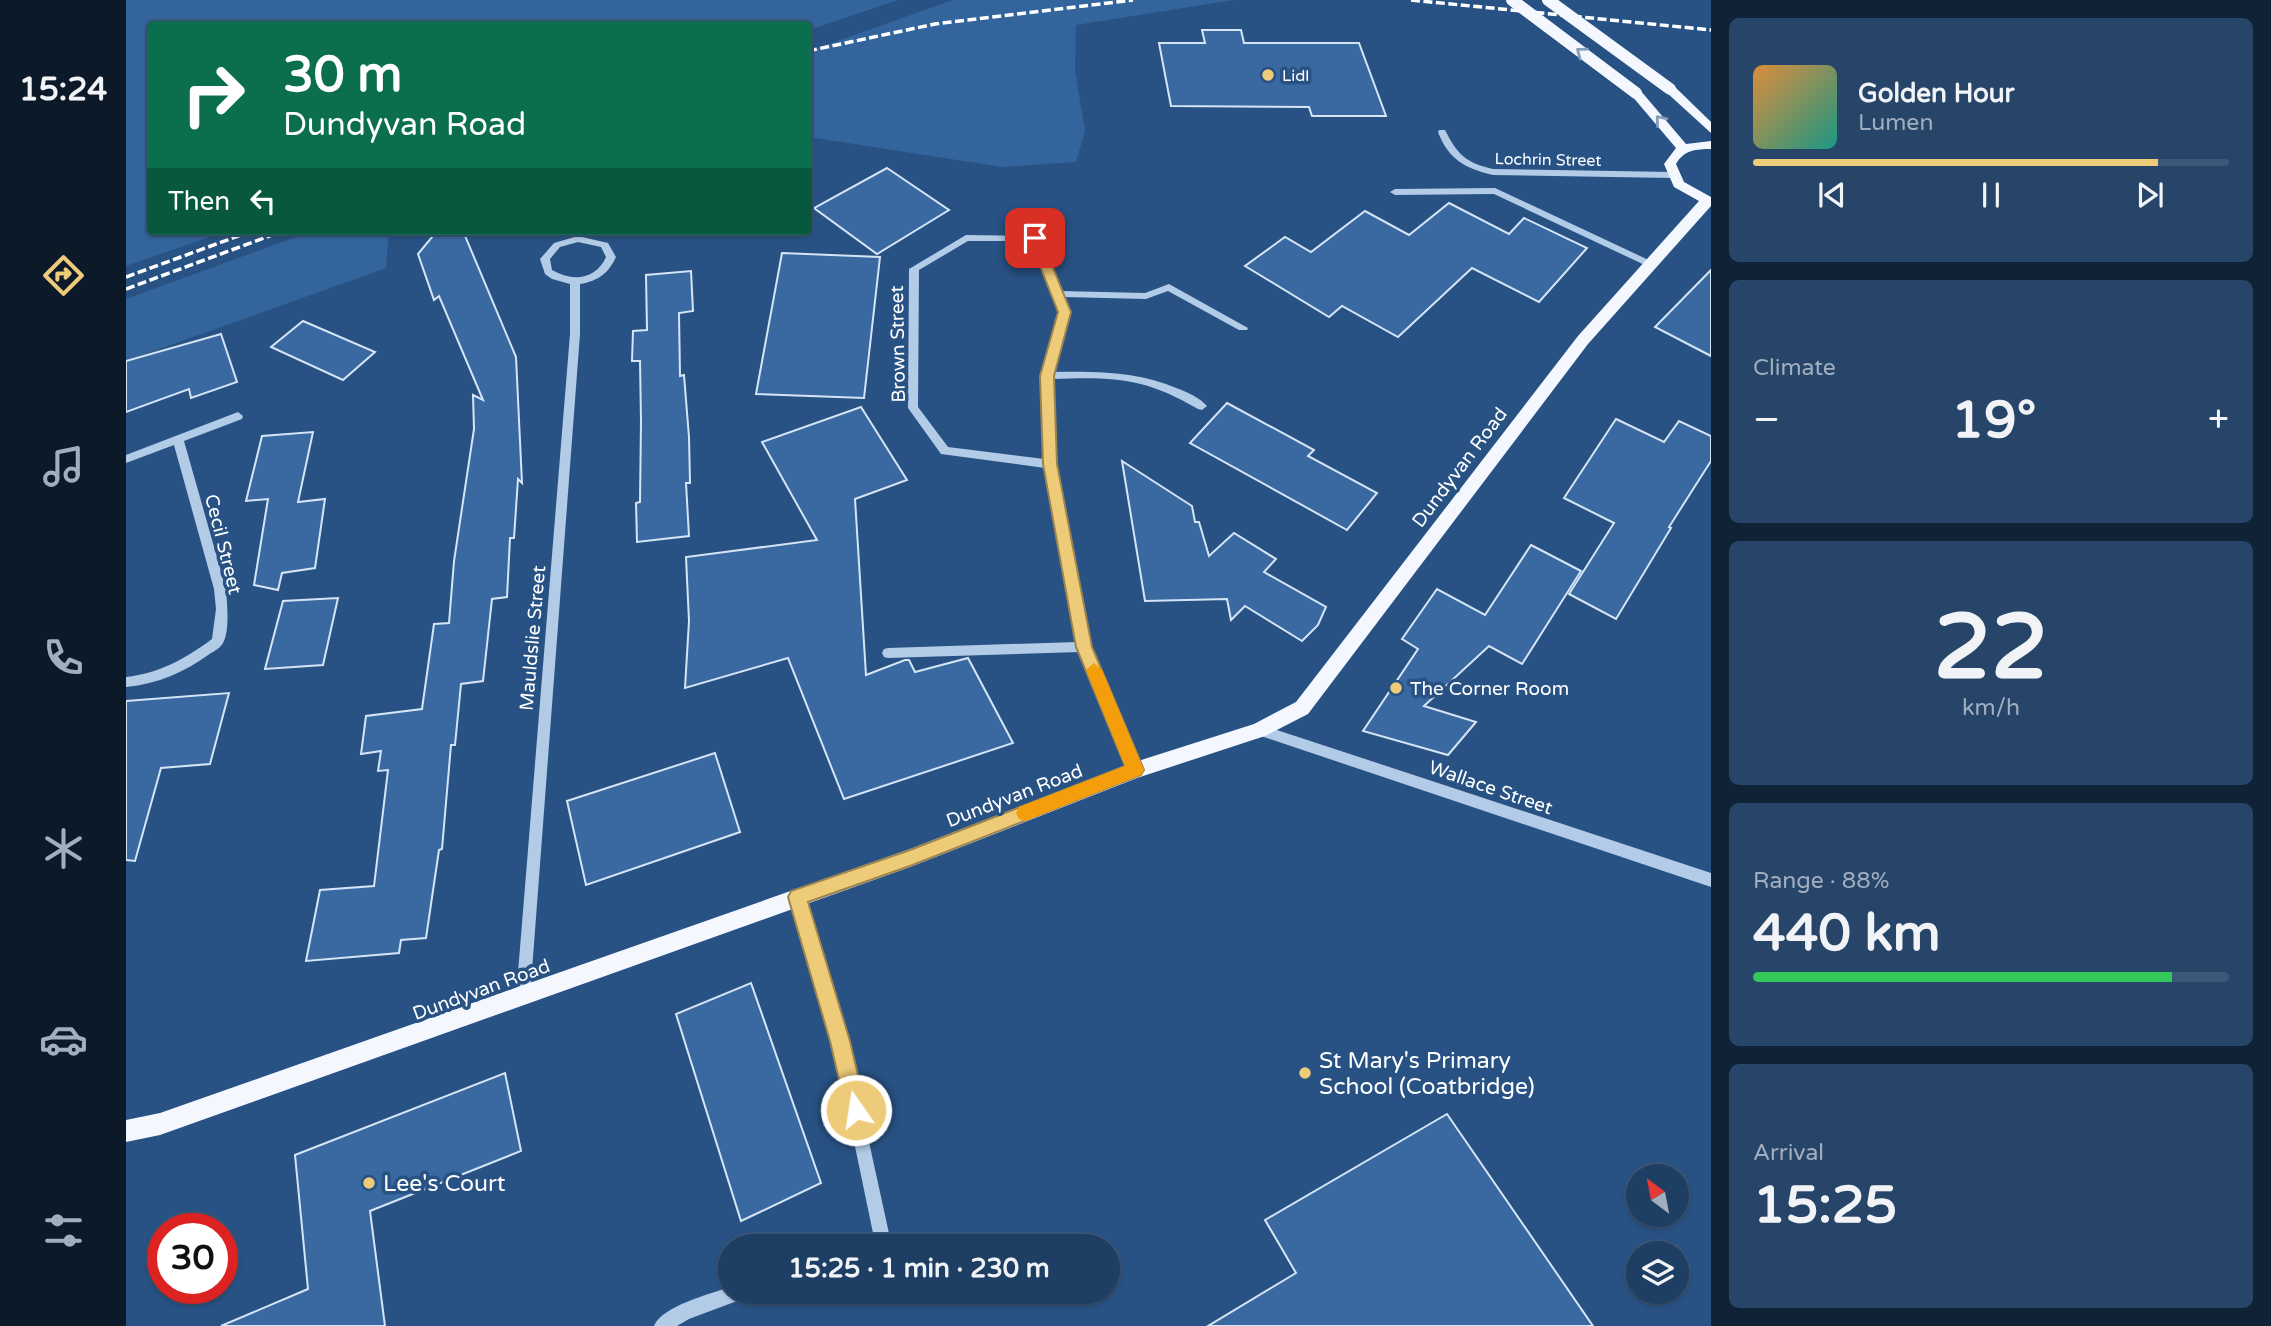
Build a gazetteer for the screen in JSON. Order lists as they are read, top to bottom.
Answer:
{
  "streets": {
    "main road": ["Dundyvan Road"],
    "street": [
      "Lochrin Street",
      "Brown Street",
      "Cecil Street",
      "Mauldslie Street",
      "Wallace Street"
    ]
  },
  "crossings": [
    ["Brown Street", "Dundyvan Road"],
    ["Dundyvan Road", "Mauldslie Street"],
    ["Dundyvan Road", "Wallace Street"]
  ],
  "places": [
    "Lidl",
    "The Corner Room",
    "St Mary's Primary School (Coatbridge)",
    "Lee's Court"
  ],
  "north": "top left",
  "page": {
    "tabs": "15:24",
    "turn": ["30 m", "Dundyvan Road"],
    "song": ["Golden Hour", "Lumen"],
    "then": "Then",
    "tile": [
      "Climate",
      ["22", "km/h"],
      ["Range · 88%", "440 km"],
      ["Arrival", "15:25"]
    ],
    "heat": ["−", "19°", "+"],
    "limit": "30",
    "trip": "15:25 · 1 min · 230 m"
  }
}
